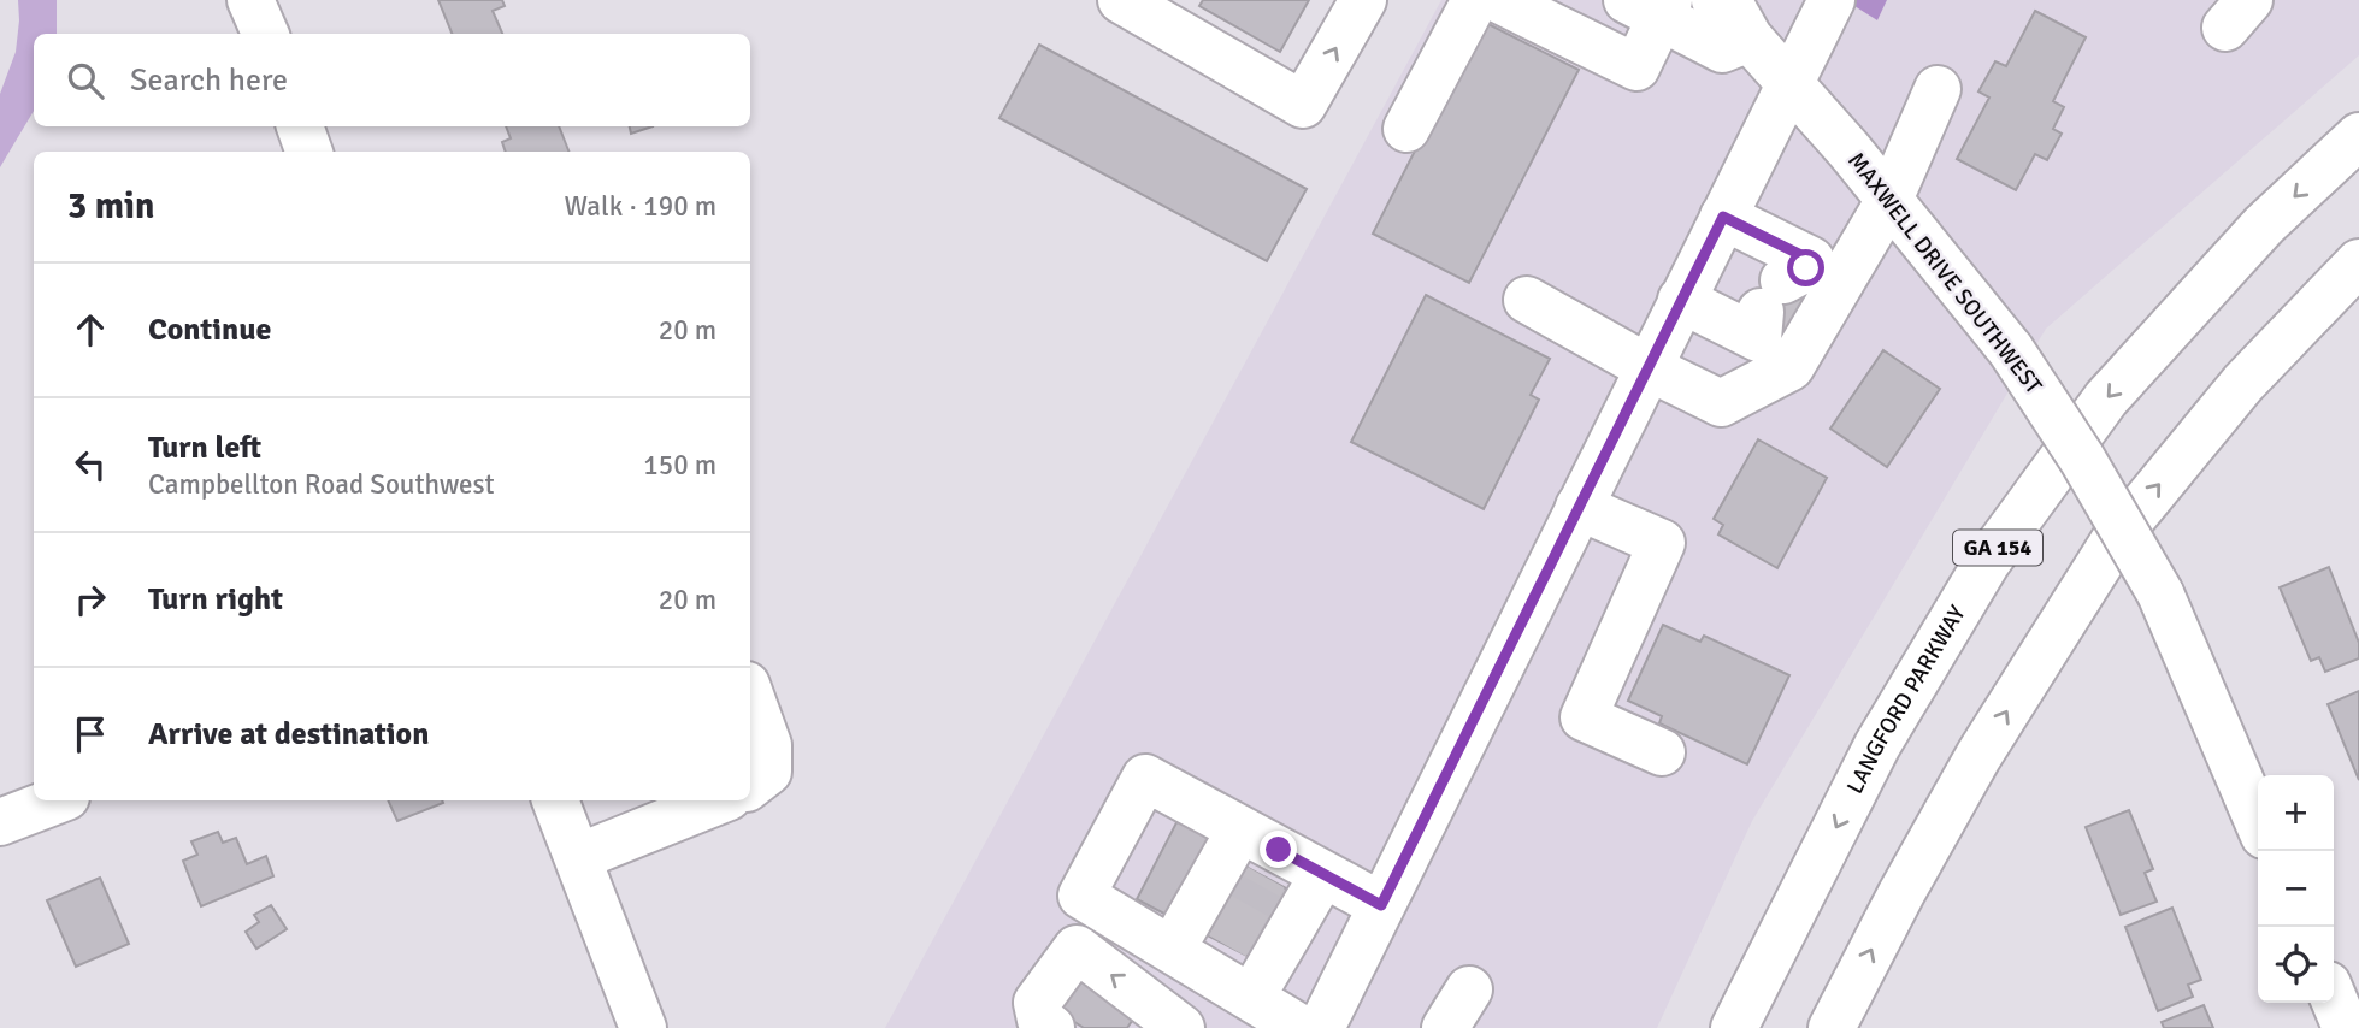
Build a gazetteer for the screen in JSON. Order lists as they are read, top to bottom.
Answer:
{
  "streets": {
    "main road": ["MAXWELL DRIVE SOUTHWEST", "GA 154", "LANGFORD PARKWAY"]
  },
  "page": {
    "search": "Search here",
    "heading": ["3 min", "Walk · 190 m"],
    "list": [
      ["Continue", "20 m"],
      ["Turn left", "Campbellton Road Southwest", "150 m"],
      ["Turn right", "20 m"],
      "Arrive at destination"
    ],
    "map_buttons": ["+", "−"]
  }
}
